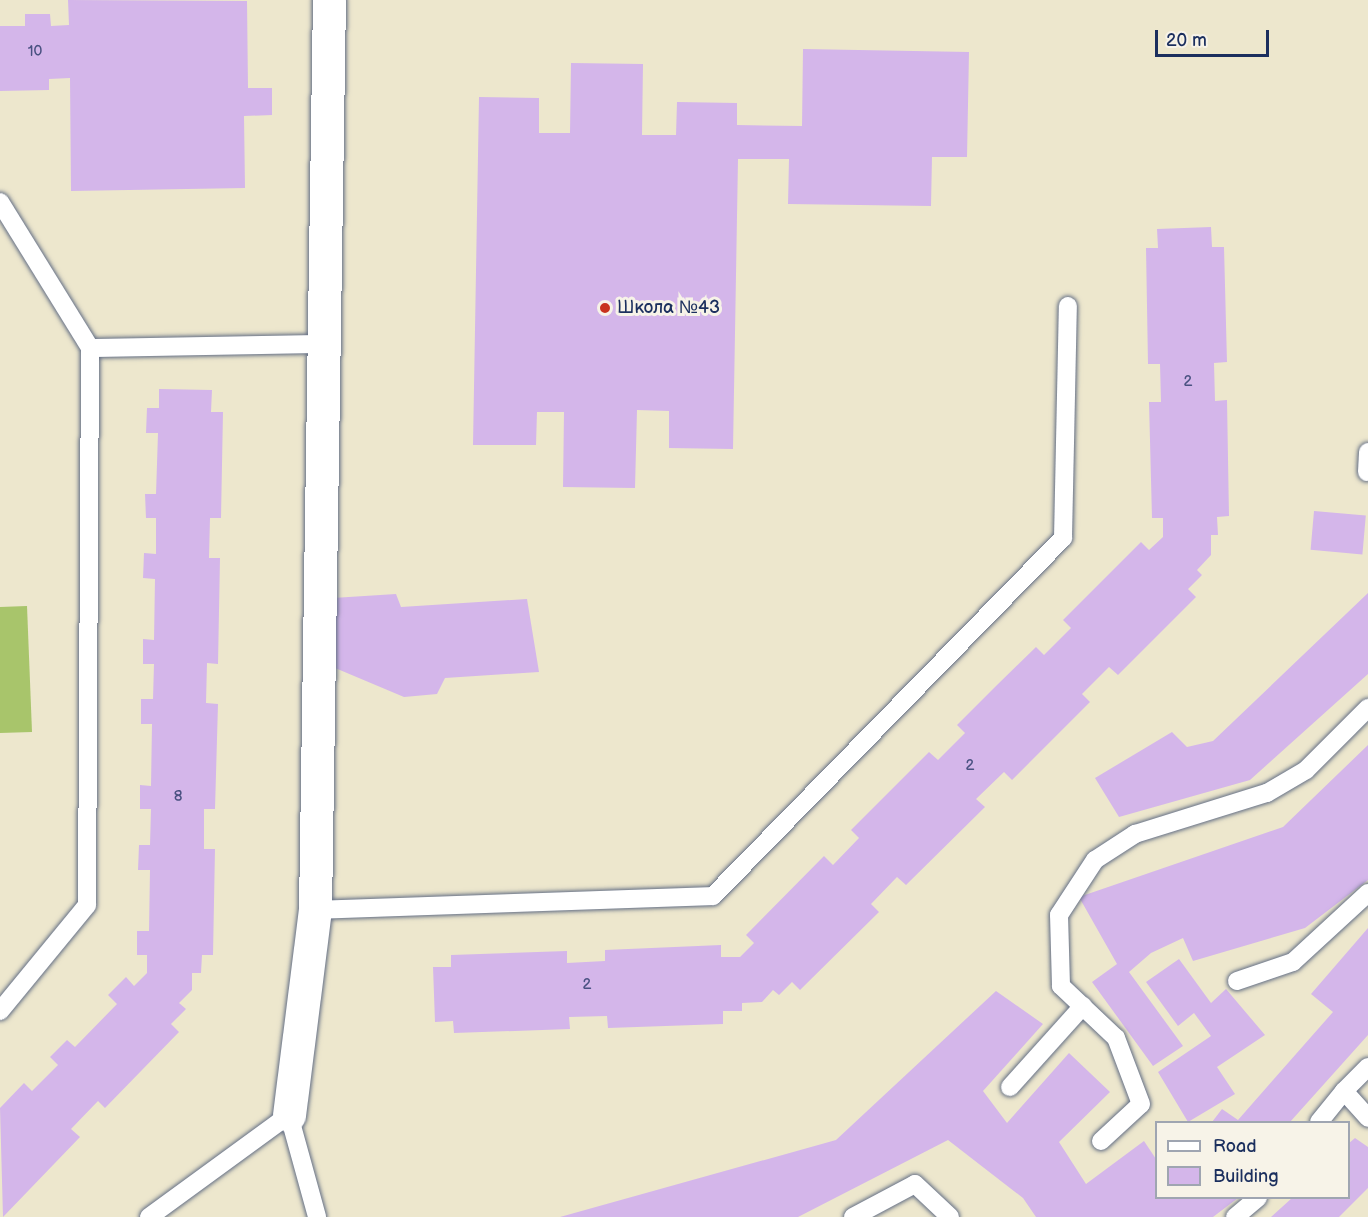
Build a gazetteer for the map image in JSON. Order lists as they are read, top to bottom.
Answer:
{
  "places": ["Школа №43"],
  "house_numbers": [
    "10",
    "2",
    "2",
    "8",
    "2"
  ],
  "legend": ["Road", "Building"],
  "scale_bar": "20 m"
}
